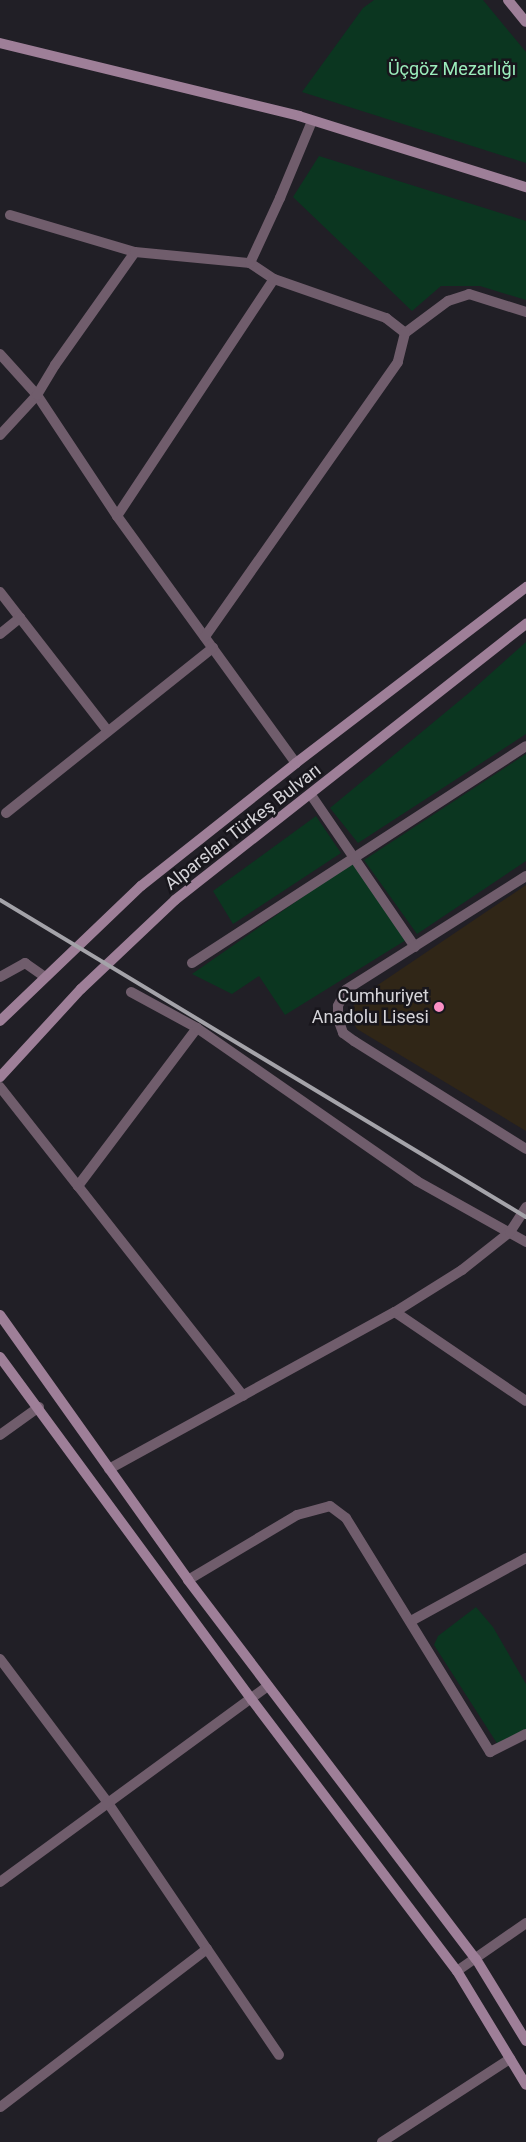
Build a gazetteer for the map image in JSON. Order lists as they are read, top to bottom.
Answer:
{
  "streets": {
    "main road": ["Alparslan Türkeş Bulvarı"]
  },
  "parks": ["Üçgöz Mezarlığı"],
  "places": ["Cumhuriyet Anadolu Lisesi"]
}
